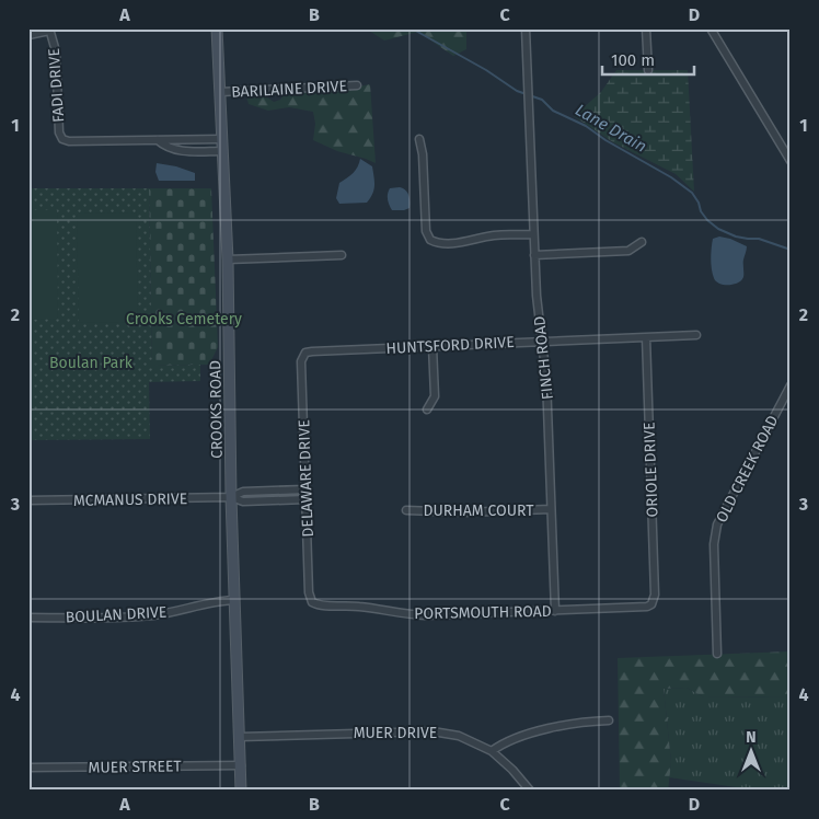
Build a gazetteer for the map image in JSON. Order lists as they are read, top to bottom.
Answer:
{
  "streets": {
    "main road": ["CROOKS ROAD"],
    "street": [
      "FADI DRIVE",
      "BARILAINE DRIVE",
      "HUNTSFORD DRIVE",
      "FINCH ROAD",
      "OLD CREEK ROAD",
      "ORIOLE DRIVE",
      "DELAWARE DRIVE",
      "MCMANUS DRIVE",
      "DURHAM COURT",
      "PORTSMOUTH ROAD",
      "BOULAN DRIVE",
      "MUER DRIVE",
      "MUER STREET"
    ]
  },
  "crossings": [
    ["BARILAINE DRIVE", "CROOKS ROAD"],
    ["HUNTSFORD DRIVE", "FINCH ROAD"],
    ["HUNTSFORD DRIVE", "ORIOLE DRIVE"],
    ["HUNTSFORD DRIVE", "DELAWARE DRIVE"],
    ["FINCH ROAD", "DURHAM COURT"],
    ["FINCH ROAD", "PORTSMOUTH ROAD"],
    ["CROOKS ROAD", "MCMANUS DRIVE"],
    ["CROOKS ROAD", "BOULAN DRIVE"],
    ["CROOKS ROAD", "MUER DRIVE"],
    ["CROOKS ROAD", "MUER STREET"],
    ["ORIOLE DRIVE", "PORTSMOUTH ROAD"],
    ["DELAWARE DRIVE", "PORTSMOUTH ROAD"]
  ],
  "water": ["Lane Drain"],
  "parks": ["Crooks Cemetery", "Boulan Park"],
  "scale_bar": "100 m",
  "north": "top",
  "grid": {
    "columns": [
      "A",
      "B",
      "C",
      "D"
    ],
    "rows": [
      "1",
      "2",
      "3",
      "4"
    ]
  }
}
